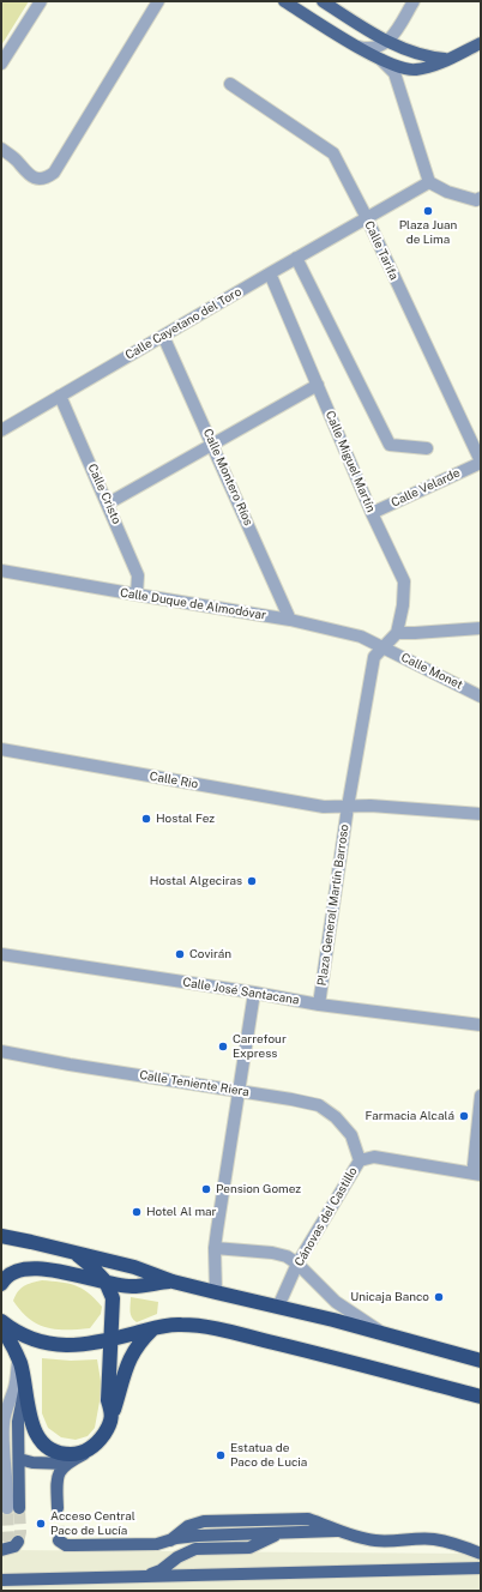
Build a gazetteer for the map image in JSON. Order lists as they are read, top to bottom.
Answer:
{
  "streets": {
    "street": [
      "Calle Tarifa",
      "Calle Cayetano del Toro",
      "Calle Miguel Martín",
      "Calle Montero Ríos",
      "Calle Velarde",
      "Calle Cristo",
      "Calle Duque de Almodóvar",
      "Calle Monet",
      "Calle Rio",
      "Plaza General Martín Barroso",
      "Calle José Santacana",
      "Calle Teniente Riera",
      "Cánovas del Castillo"
    ]
  },
  "crossings": [
    ["Calle Tarifa", "Calle Cayetano del Toro"],
    ["Calle Tarifa", "Calle Velarde"],
    ["Calle Cayetano del Toro", "Calle Miguel Martín"],
    ["Calle Cayetano del Toro", "Calle Montero Ríos"],
    ["Calle Cayetano del Toro", "Calle Cristo"],
    ["Calle Miguel Martín", "Calle Velarde"],
    ["Calle Montero Ríos", "Calle Duque de Almodóvar"],
    ["Calle Cristo", "Calle Duque de Almodóvar"],
    ["Calle Duque de Almodóvar", "Calle Monet"],
    ["Calle Duque de Almodóvar", "Plaza General Martín Barroso"],
    ["Calle Monet", "Plaza General Martín Barroso"],
    ["Calle Rio", "Plaza General Martín Barroso"],
    ["Plaza General Martín Barroso", "Calle José Santacana"],
    ["Calle Teniente Riera", "Cánovas del Castillo"]
  ],
  "places": [
    "Plaza Juan de Lima",
    "Hostal Fez",
    "Hostal Algeciras",
    "Covirán",
    "Carrefour Express",
    "Farmacia Alcalá",
    "Pension Gomez",
    "Hotel Al mar",
    "Unicaja Banco",
    "Estatua de Paco de Lucia",
    "Acceso Central Paco de Lucía"
  ]
}
